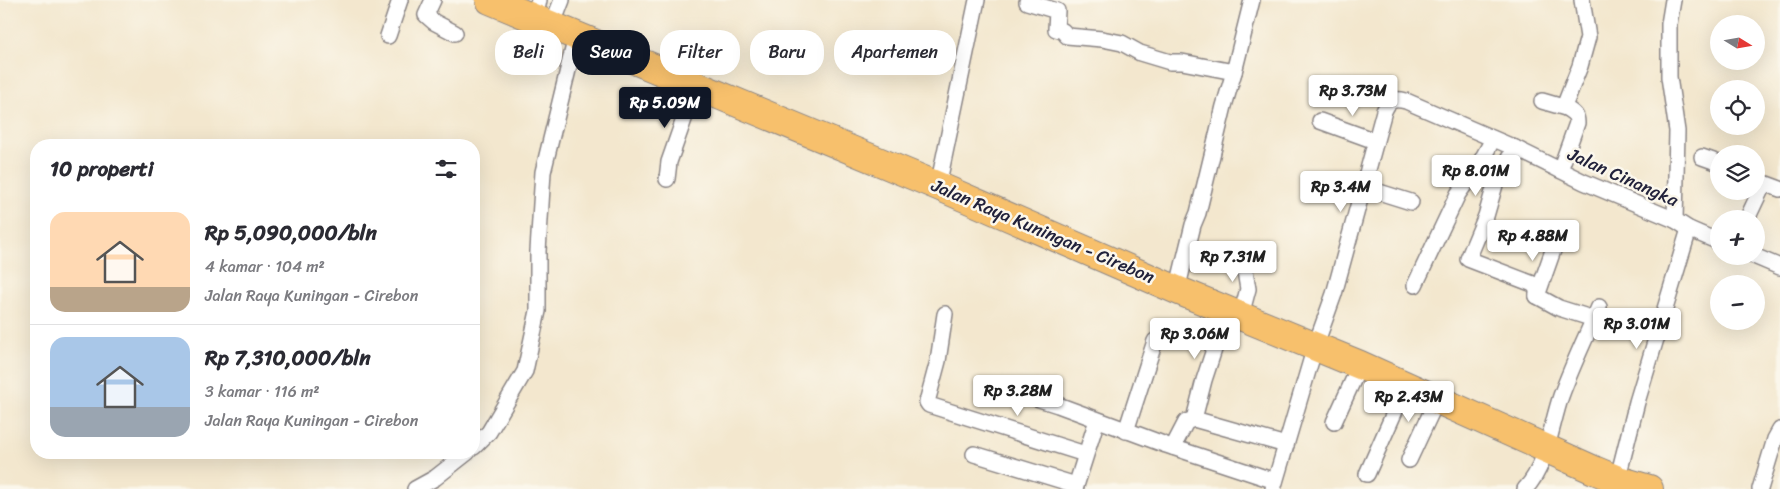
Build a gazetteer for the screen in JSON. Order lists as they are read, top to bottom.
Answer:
{
  "streets": {
    "highway": ["Jalan Raya Kuningan - Cirebon"],
    "street": ["Jalan Cinangka"]
  },
  "crossings": [
    ["Jalan Cinangka", "Jalan Raya Kuningan - Cirebon"]
  ],
  "north": "right",
  "page": {
    "map_buttons": ["+", "−"],
    "chip": [
      "Beli",
      "Sewa",
      "Filter",
      "Baru",
      "Apartemen"
    ],
    "price": [
      "Rp 3.73M",
      "Rp 5.09M",
      "Rp 8.01M",
      "Rp 3.4M",
      "Rp 4.88M",
      "Rp 7.31M",
      "Rp 3.01M",
      "Rp 3.06M",
      "Rp 3.28M",
      "Rp 2.43M"
    ],
    "heading": "10 properti",
    "list": [
      {
        "name": "Rp 5,090,000/bln",
        "note": "4 kamar · 104 m² · Jalan Raya Kuningan - Cirebon"
      },
      {
        "name": "Rp 7,310,000/bln",
        "note": "3 kamar · 116 m² · Jalan Raya Kuningan - Cirebon"
      }
    ]
  }
}
